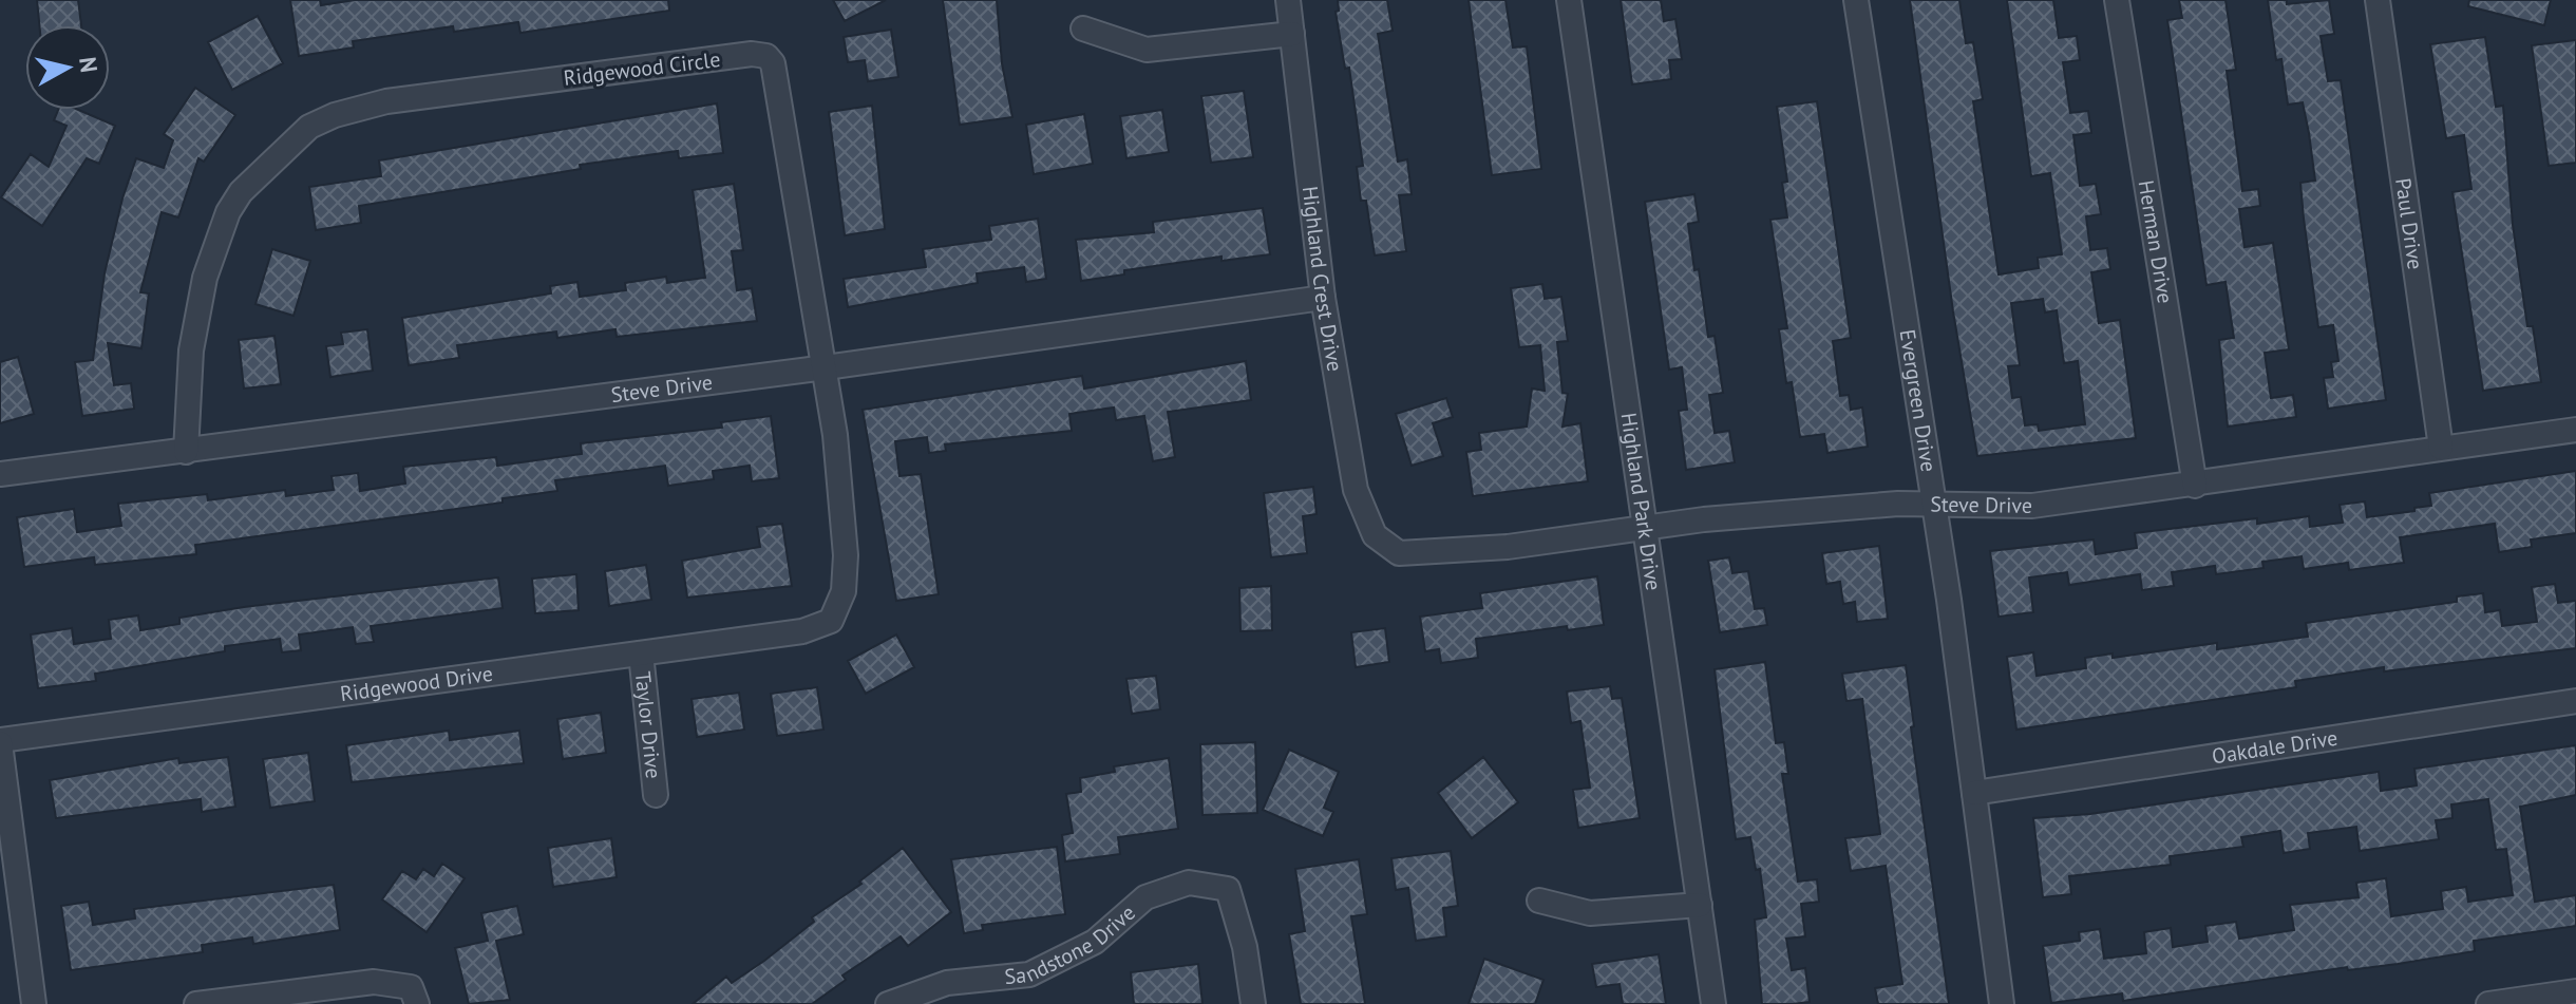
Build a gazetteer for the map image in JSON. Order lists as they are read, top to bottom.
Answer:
{
  "streets": {
    "street": [
      "Ridgewood Circle",
      "Paul Drive",
      "Herman Drive",
      "Highland Crest Drive",
      "Steve Drive",
      "Evergreen Drive",
      "Highland Park Drive",
      "Ridgewood Drive",
      "Taylor Drive",
      "Oakdale Drive",
      "Sandstone Drive"
    ]
  },
  "crossings": [
    ["Ridgewood Circle", "Steve Drive"],
    ["Ridgewood Circle", "Ridgewood Drive"],
    ["Paul Drive", "Steve Drive"],
    ["Herman Drive", "Steve Drive"],
    ["Highland Crest Drive", "Steve Drive"],
    ["Steve Drive", "Evergreen Drive"],
    ["Steve Drive", "Highland Park Drive"],
    ["Evergreen Drive", "Oakdale Drive"],
    ["Ridgewood Drive", "Taylor Drive"]
  ],
  "north": "right"
}
